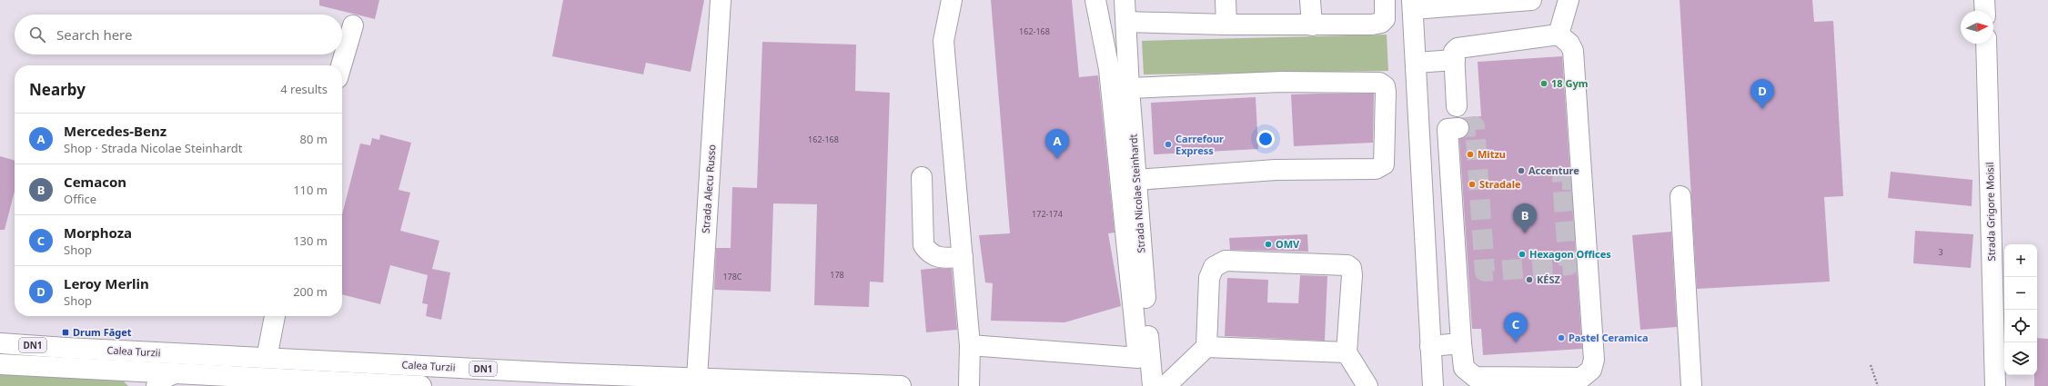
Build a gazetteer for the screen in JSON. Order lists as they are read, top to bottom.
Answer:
{
  "streets": {
    "main road": [
      "Strada Alecu Russo",
      "Strada Nicolae Steinhardt",
      "Strada Grigore Moisil",
      "DN1",
      "Calea Turzii"
    ]
  },
  "crossings": [
    ["Strada Alecu Russo", "Calea Turzii"]
  ],
  "places": {
    "other": [
      "18 Gym",
      "Carrefour Express",
      "Mitzu",
      "Accenture",
      "Stradale",
      "OMV",
      "Hexagon Offices",
      "KÉSZ",
      "Pastel Ceramica"
    ],
    "transit": ["Drum Făget"]
  },
  "house_numbers": [
    "162-168",
    "162-168",
    "172-174",
    "3",
    "178",
    "178C"
  ],
  "north": "right",
  "page": {
    "search": "Search here",
    "heading": ["Nearby", "4 results"],
    "pins": [
      "D",
      "A",
      "B",
      "C"
    ],
    "list": [
      {
        "mark": "A",
        "name": "Mercedes-Benz",
        "note": "Shop · Strada Nicolae Steinhardt",
        "value": "80 m"
      },
      {
        "mark": "B",
        "name": "Cemacon",
        "note": "Office",
        "value": "110 m"
      },
      {
        "mark": "C",
        "name": "Morphoza",
        "note": "Shop",
        "value": "130 m"
      },
      {
        "mark": "D",
        "name": "Leroy Merlin",
        "note": "Shop",
        "value": "200 m"
      }
    ],
    "map_buttons": ["+", "−"]
  }
}
